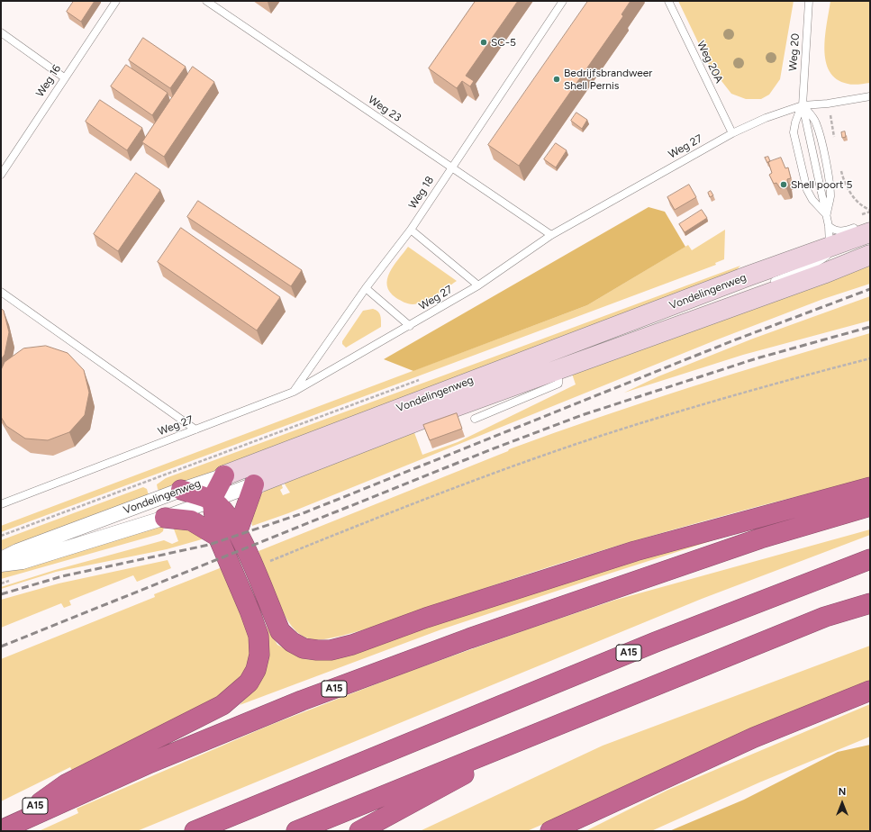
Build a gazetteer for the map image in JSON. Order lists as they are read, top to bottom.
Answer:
{
  "streets": {
    "highway": ["A15"],
    "street": ["Vondelingenweg"],
    "lane": [
      "Weg 20",
      "Weg 20A",
      "Weg 16",
      "Weg 23",
      "Weg 27",
      "Weg 18"
    ]
  },
  "crossings": [
    ["Weg 20", "Weg 27"],
    ["Weg 20A", "Weg 27"],
    ["Weg 23", "Weg 27"],
    ["Weg 23", "Weg 18"],
    ["Weg 27", "Weg 18"],
    ["Vondelingenweg", "A15"]
  ],
  "places": ["SC-5", "Bedrijfsbrandweer Shell Pernis", "Shell poort 5"],
  "north": "top"
}
